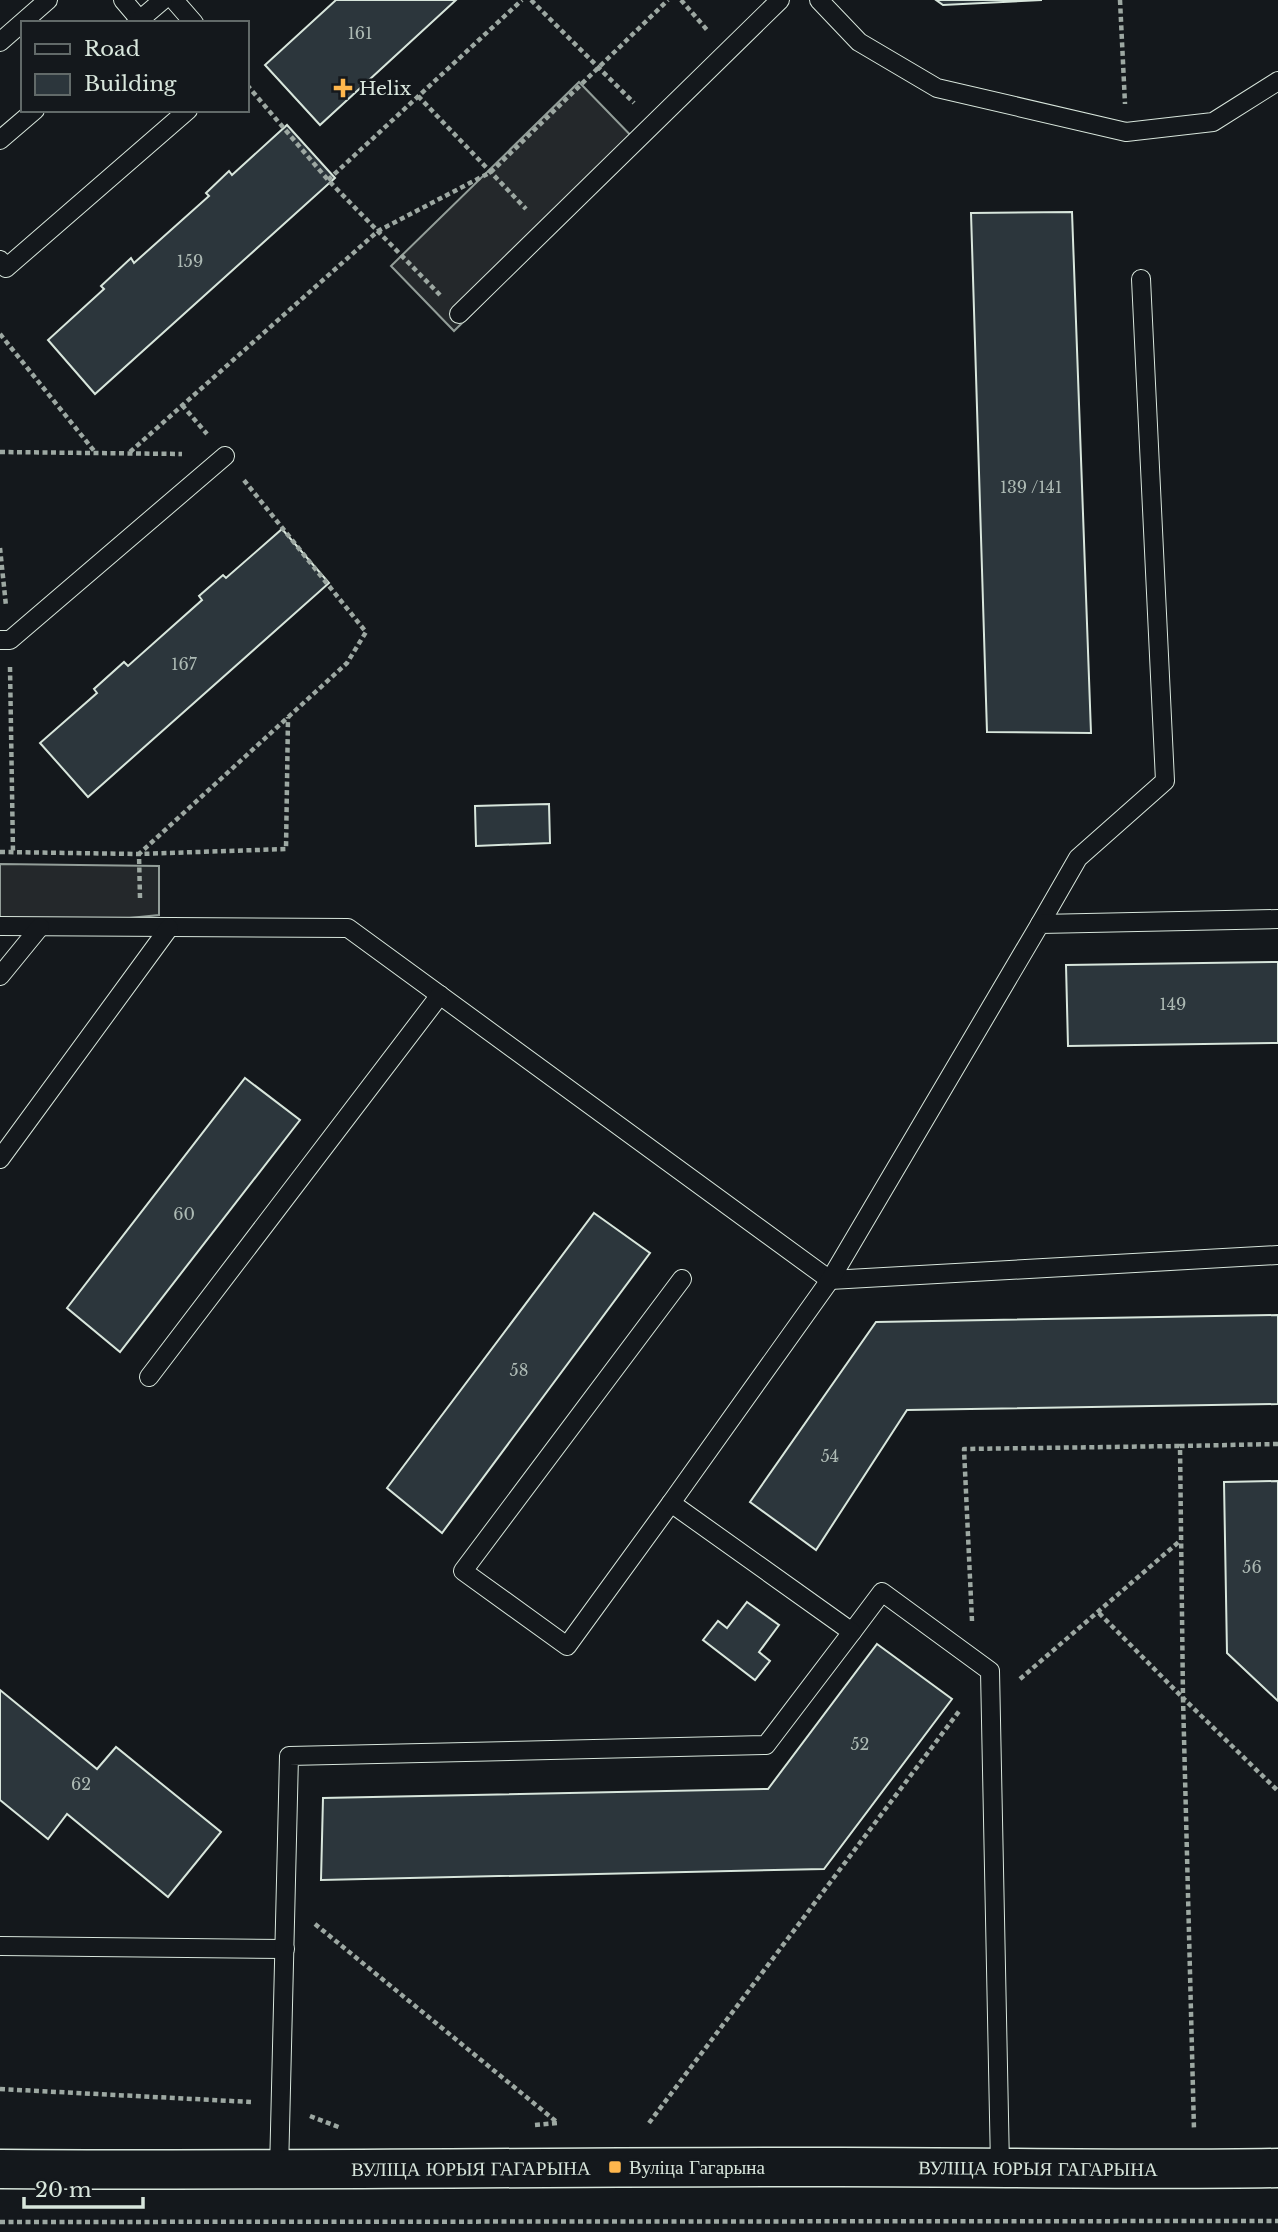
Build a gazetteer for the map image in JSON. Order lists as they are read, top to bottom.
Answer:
{
  "streets": {
    "main road": ["ВУЛІЦА ЮРЫЯ ГАГАРЫНА"]
  },
  "places": {
    "health": ["Helix"],
    "transit": ["Вуліца Гагарына"]
  },
  "house_numbers": [
    "161",
    "159",
    "139 /141",
    "167",
    "149",
    "60",
    "58",
    "54",
    "56",
    "52",
    "62"
  ],
  "legend": ["Road", "Building"],
  "scale_bar": "20 m"
}
